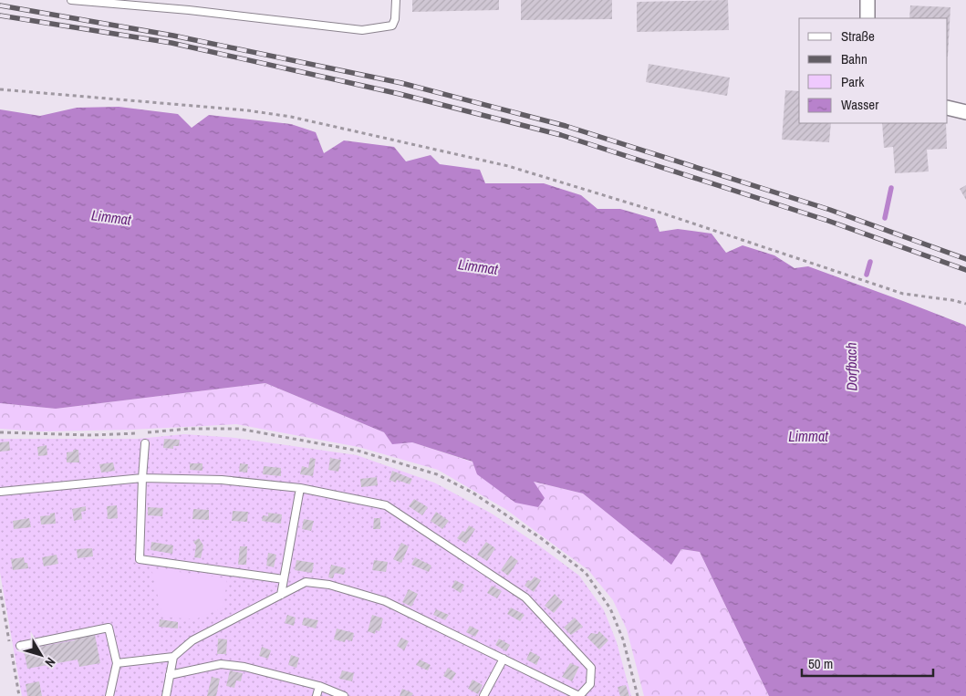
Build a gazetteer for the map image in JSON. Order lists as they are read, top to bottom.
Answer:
{
  "water": ["Limmat", "Dorfbach"],
  "legend": [
    "Straße",
    "Bahn",
    "Park",
    "Wasser"
  ],
  "scale_bar": "50 m",
  "north": "bottom right"
}
